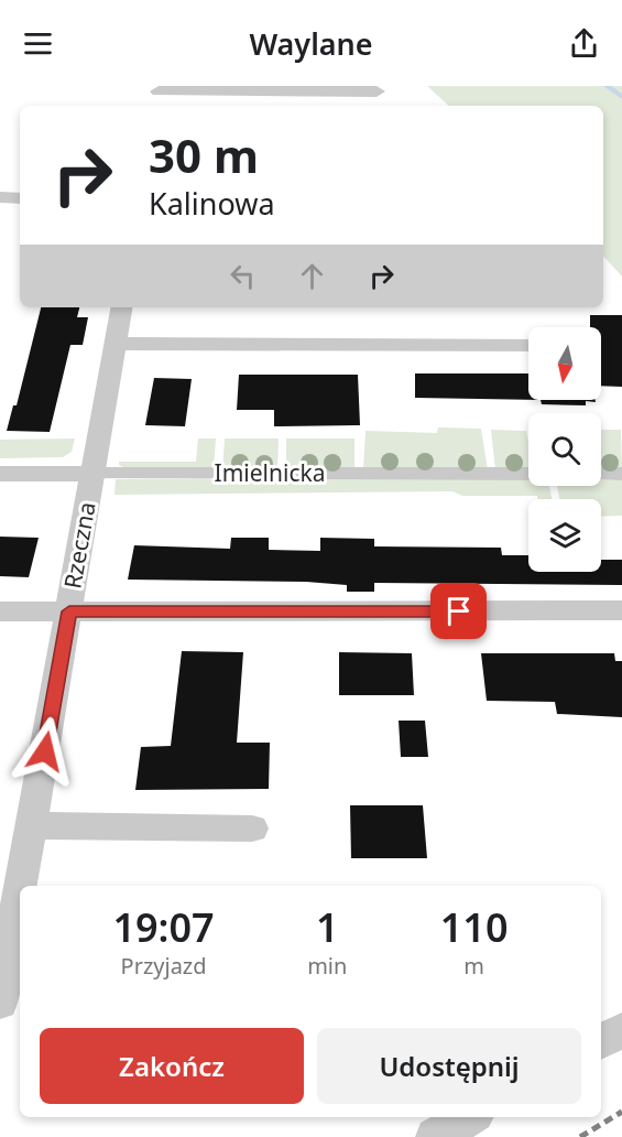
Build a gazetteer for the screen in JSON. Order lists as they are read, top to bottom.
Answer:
{
  "streets": {
    "street": ["Imielnicka", "Rzeczna"]
  },
  "crossings": [
    ["Imielnicka", "Rzeczna"]
  ],
  "north": "bottom",
  "page": {
    "header": "Waylane",
    "turn": ["30 m", "Kalinowa"],
    "eta": [
      "19:07",
      "Przyjazd",
      "1",
      "min",
      "110",
      "m"
    ],
    "buttons": ["Zakończ", "Udostępnij"]
  }
}
